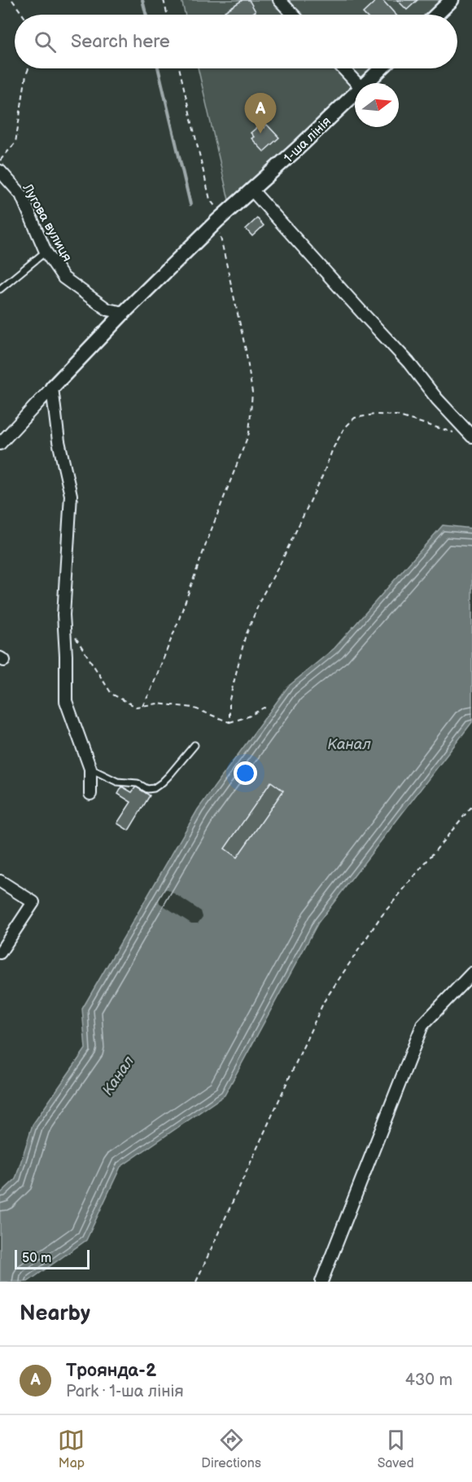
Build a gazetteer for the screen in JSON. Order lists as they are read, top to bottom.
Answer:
{
  "streets": {
    "street": ["1-ша лінія", "Лугова вулиця"]
  },
  "crossings": [
    ["1-ша лінія", "Лугова вулиця"]
  ],
  "water": ["Канал"],
  "scale_bar": "50 m",
  "north": "right",
  "page": {
    "search": "Search here",
    "pins": "A",
    "scale": "50 m",
    "heading": "Nearby",
    "list": [
      {
        "mark": "A",
        "name": "Троянда-2",
        "note": "Park · 1-ша лінія",
        "value": "430 m"
      }
    ],
    "nav": ["Map", "Directions", "Saved"]
  }
}
